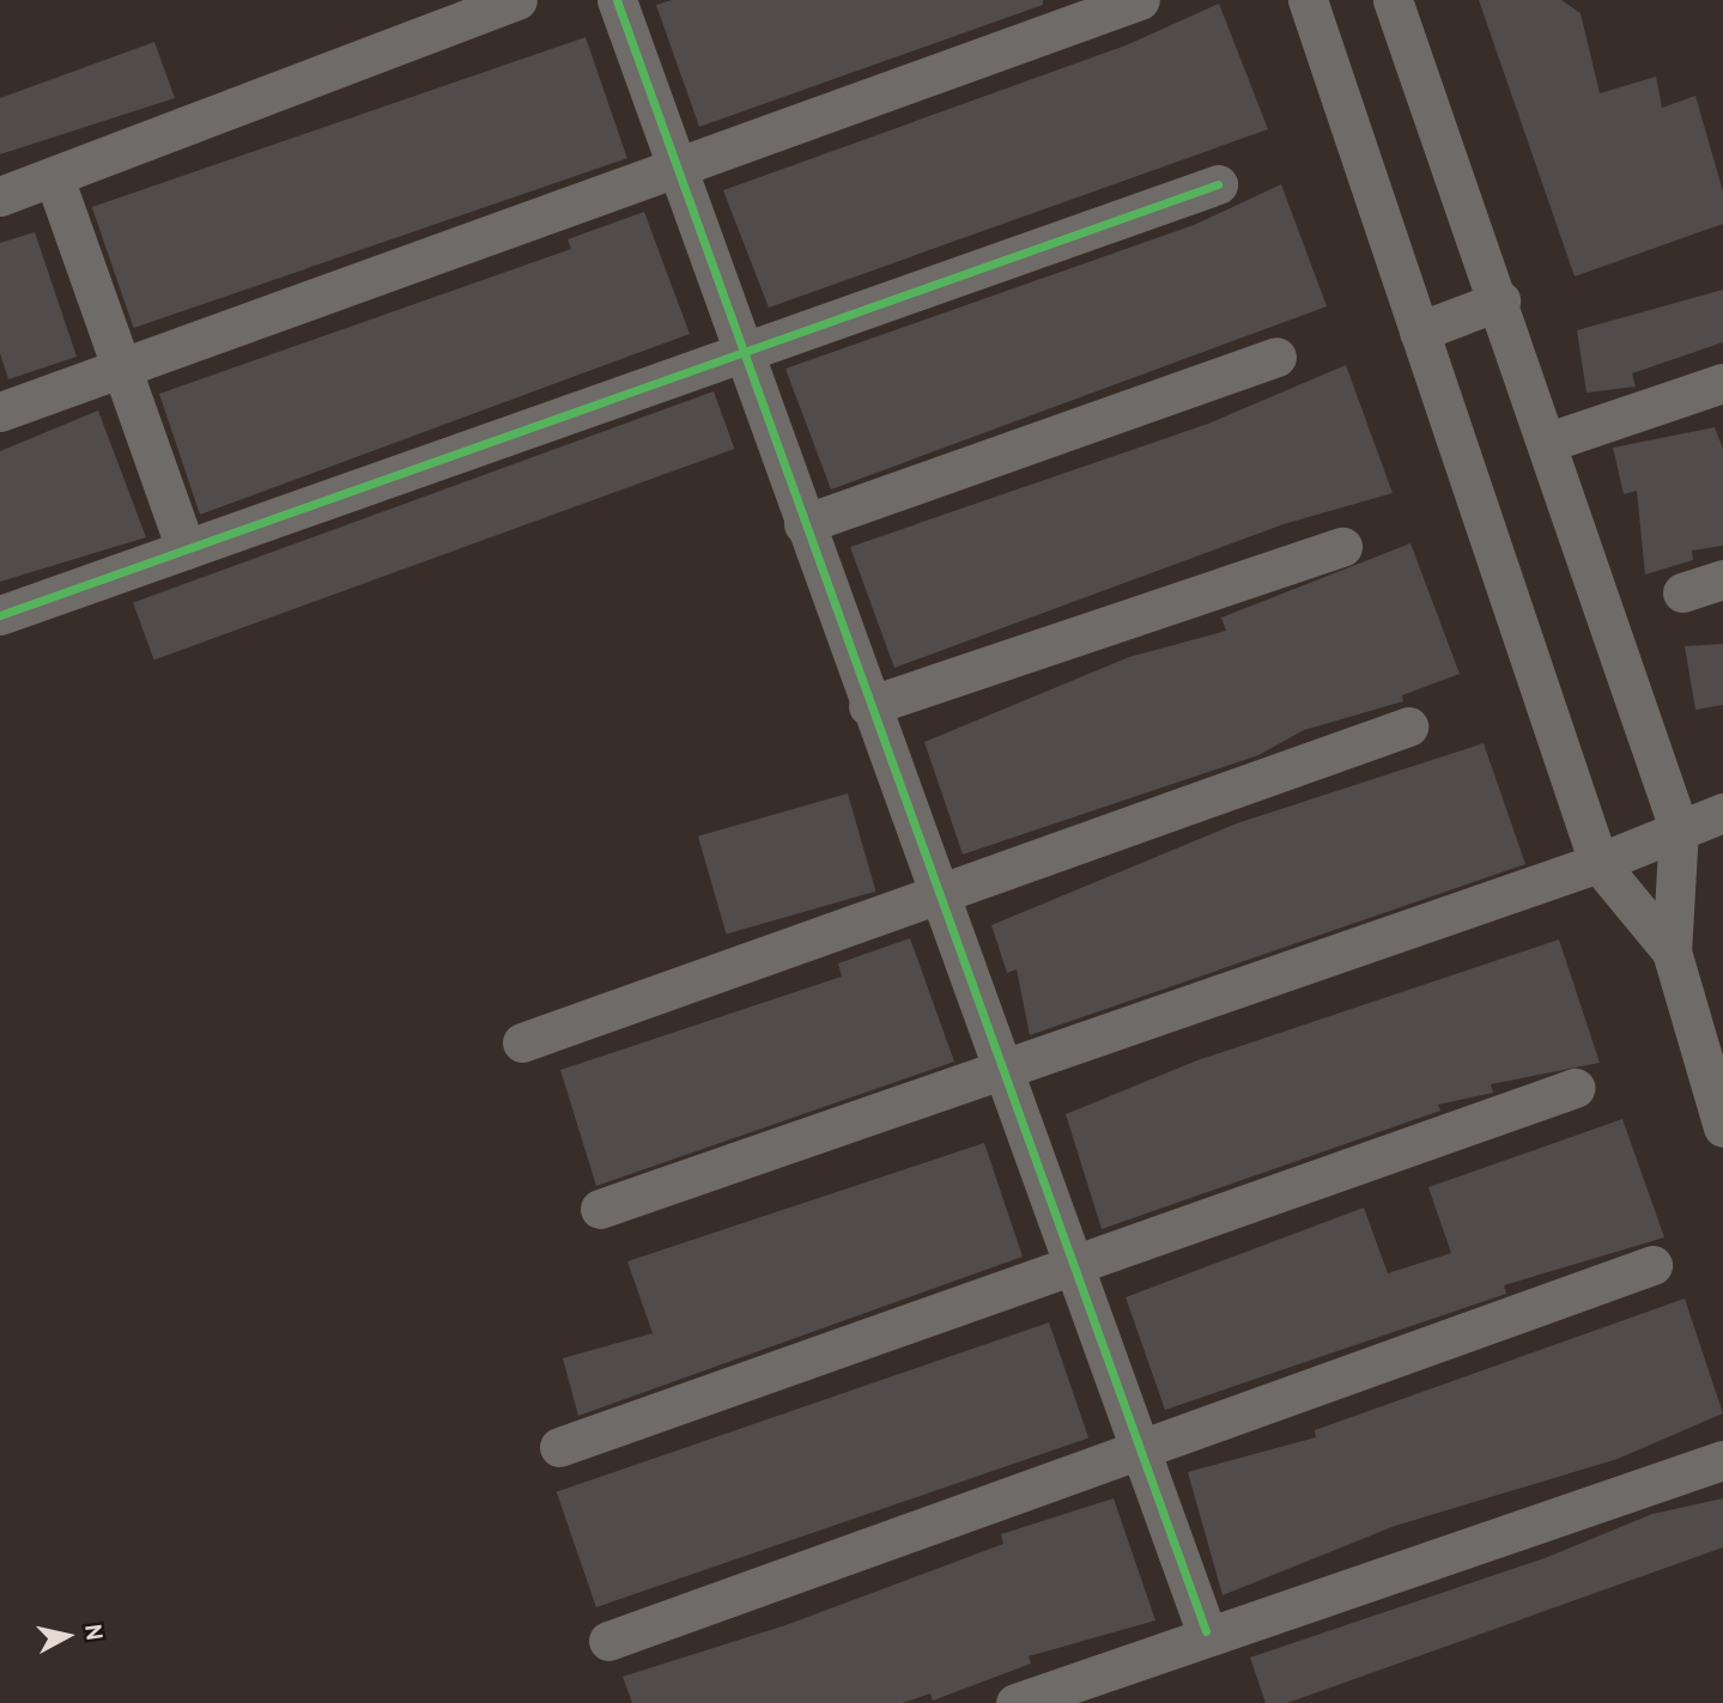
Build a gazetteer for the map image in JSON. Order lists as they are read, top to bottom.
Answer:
{
  "north": "right"
}
